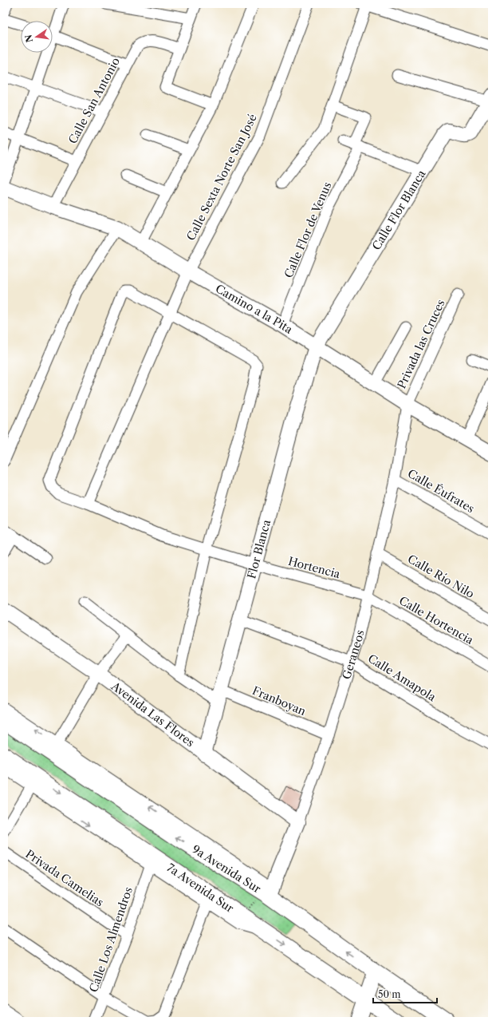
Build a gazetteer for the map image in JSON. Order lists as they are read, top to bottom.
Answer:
{
  "streets": {
    "main road": ["9a Avenida Sur", "7a Avenida Sur"],
    "street": [
      "Calle San Antonio",
      "Calle Sexta Norte San José",
      "Calle Flor Blanca",
      "Calle Flor de Venus",
      "Camino a la Pita",
      "Privada las Cruces",
      "Calle Éufrates",
      "Flor Blanca",
      "Hortencia",
      "Calle Río Nilo",
      "Calle Hortencia",
      "Geraneos",
      "Calle Amapola",
      "Franboyan",
      "Avenida Las Flores",
      "Privada Camelias",
      "Calle Los Almendros"
    ]
  },
  "crossings": [
    ["Calle San Antonio", "Camino a la Pita"],
    ["Calle Sexta Norte San José", "Camino a la Pita"],
    ["Calle Sexta Norte San José", "Hortencia"],
    ["Calle Flor Blanca", "Camino a la Pita"],
    ["Calle Flor Blanca", "Flor Blanca"],
    ["Calle Flor de Venus", "Camino a la Pita"],
    ["Camino a la Pita", "Privada las Cruces"],
    ["Camino a la Pita", "Flor Blanca"],
    ["Camino a la Pita", "Geraneos"],
    ["Privada las Cruces", "Geraneos"],
    ["Calle Éufrates", "Geraneos"],
    ["Flor Blanca", "Hortencia"],
    ["Flor Blanca", "Calle Amapola"],
    ["Flor Blanca", "Franboyan"],
    ["Flor Blanca", "Avenida Las Flores"],
    ["Hortencia", "Calle Hortencia"],
    ["Hortencia", "Geraneos"],
    ["Calle Río Nilo", "Geraneos"],
    ["Calle Hortencia", "Geraneos"],
    ["Geraneos", "Calle Amapola"],
    ["Geraneos", "Franboyan"],
    ["Geraneos", "Avenida Las Flores"],
    ["Geraneos", "9a Avenida Sur"],
    ["Privada Camelias", "Calle Los Almendros"]
  ],
  "one_way": ["9a Avenida Sur", "7a Avenida Sur"],
  "scale_bar": "50 m",
  "north": "left"
}
